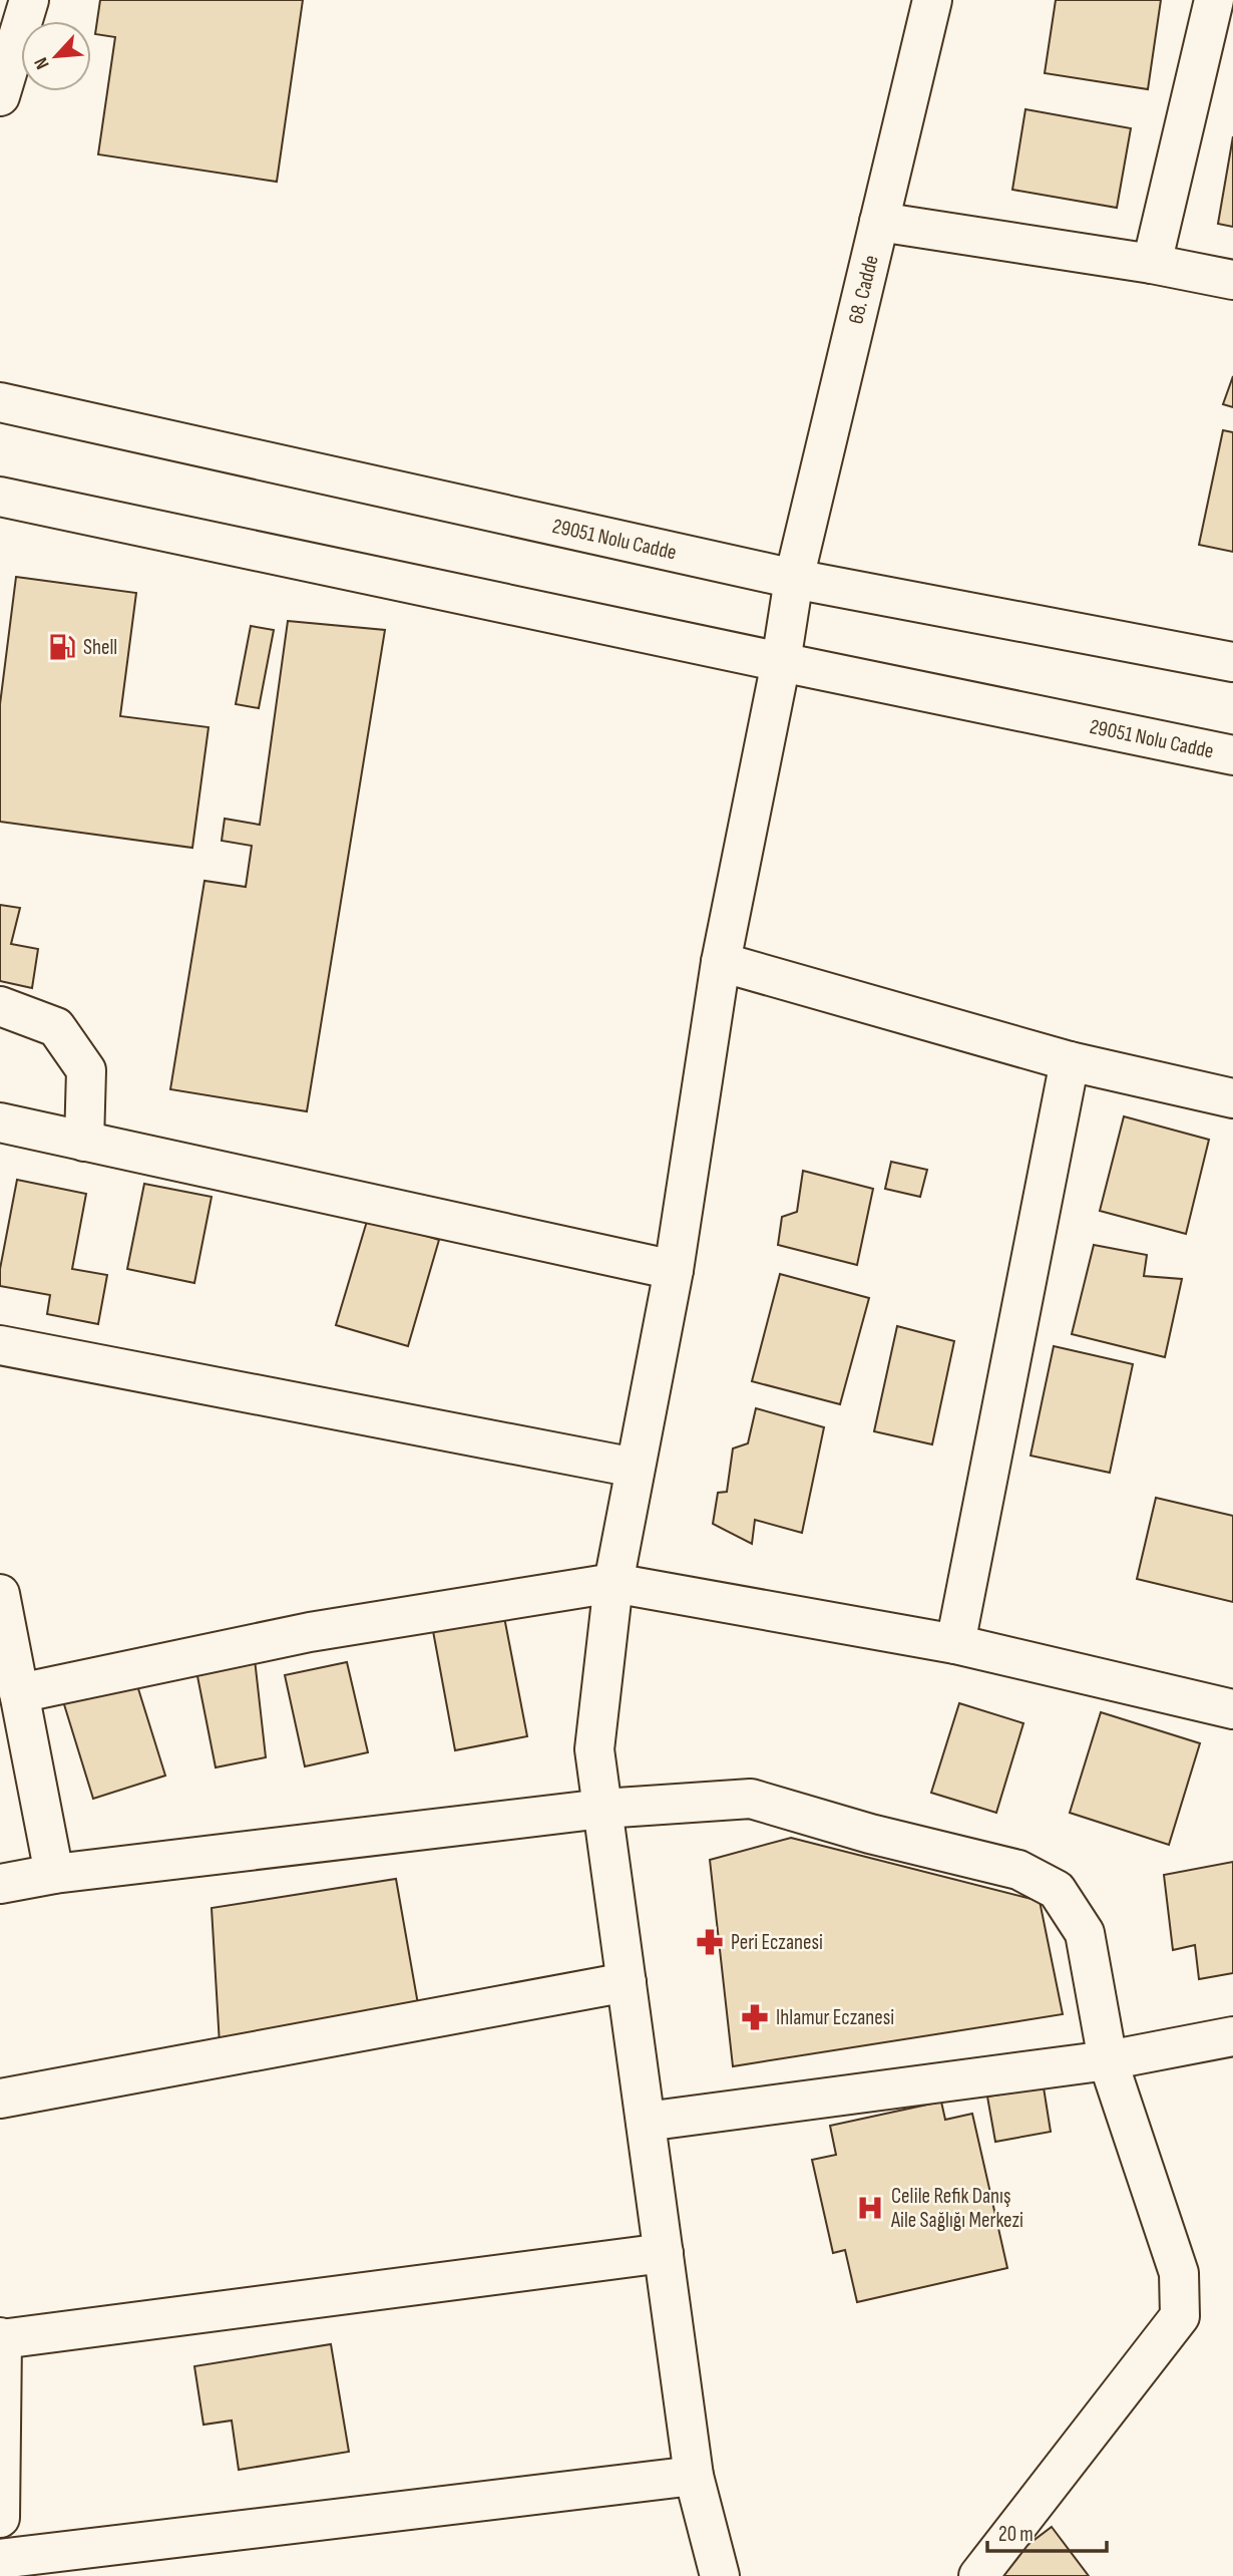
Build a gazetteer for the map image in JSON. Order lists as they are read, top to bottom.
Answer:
{
  "streets": {
    "street": ["68. Cadde", "29051 Nolu Cadde"]
  },
  "crossings": [
    ["68. Cadde", "29051 Nolu Cadde"]
  ],
  "places": {
    "fuel station": ["Shell"],
    "pharmacy": ["Peri Eczanesi", "Ihlamur Eczanesi"],
    "hospital": ["Celile Refik Danış Aile Sağlığı Merkezi"]
  },
  "scale_bar": "20 m",
  "north": "bottom left"
}
